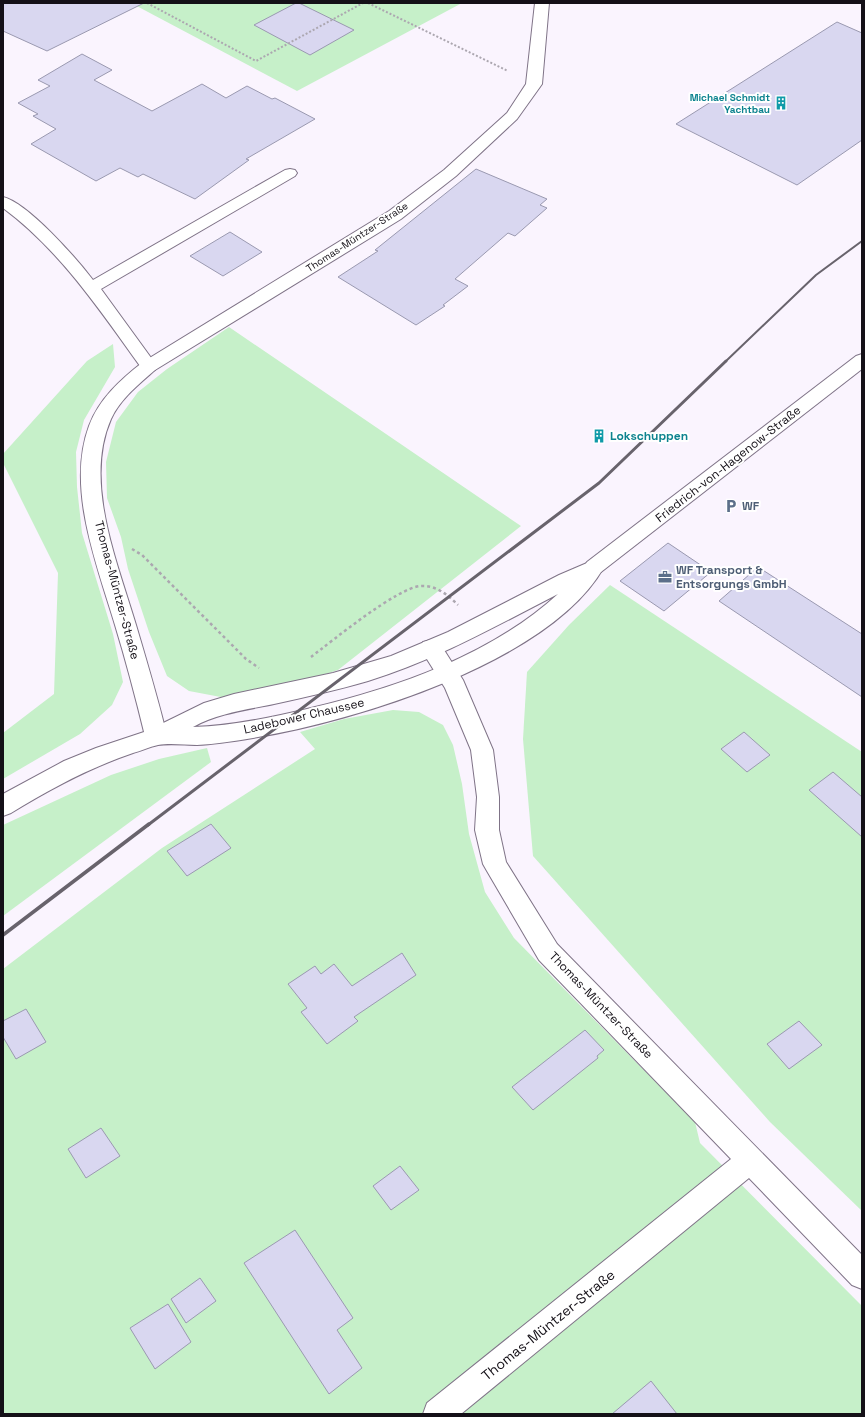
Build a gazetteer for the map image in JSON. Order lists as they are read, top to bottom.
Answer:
{
  "streets": {
    "street": ["Thomas-Müntzer-Straße", "Friedrich-von-Hagenow-Straße", "Ladebower Chaussee"]
  },
  "crossings": [
    ["Thomas-Müntzer-Straße", "Friedrich-von-Hagenow-Straße"],
    ["Thomas-Müntzer-Straße", "Ladebower Chaussee"],
    ["Friedrich-von-Hagenow-Straße", "Ladebower Chaussee"]
  ],
  "places": {
    "building": ["Michael Schmidt Yachtbau", "Lokschuppen"],
    "parking": ["WF"],
    "office": ["WF Transport & Entsorgungs GmbH"]
  }
}
